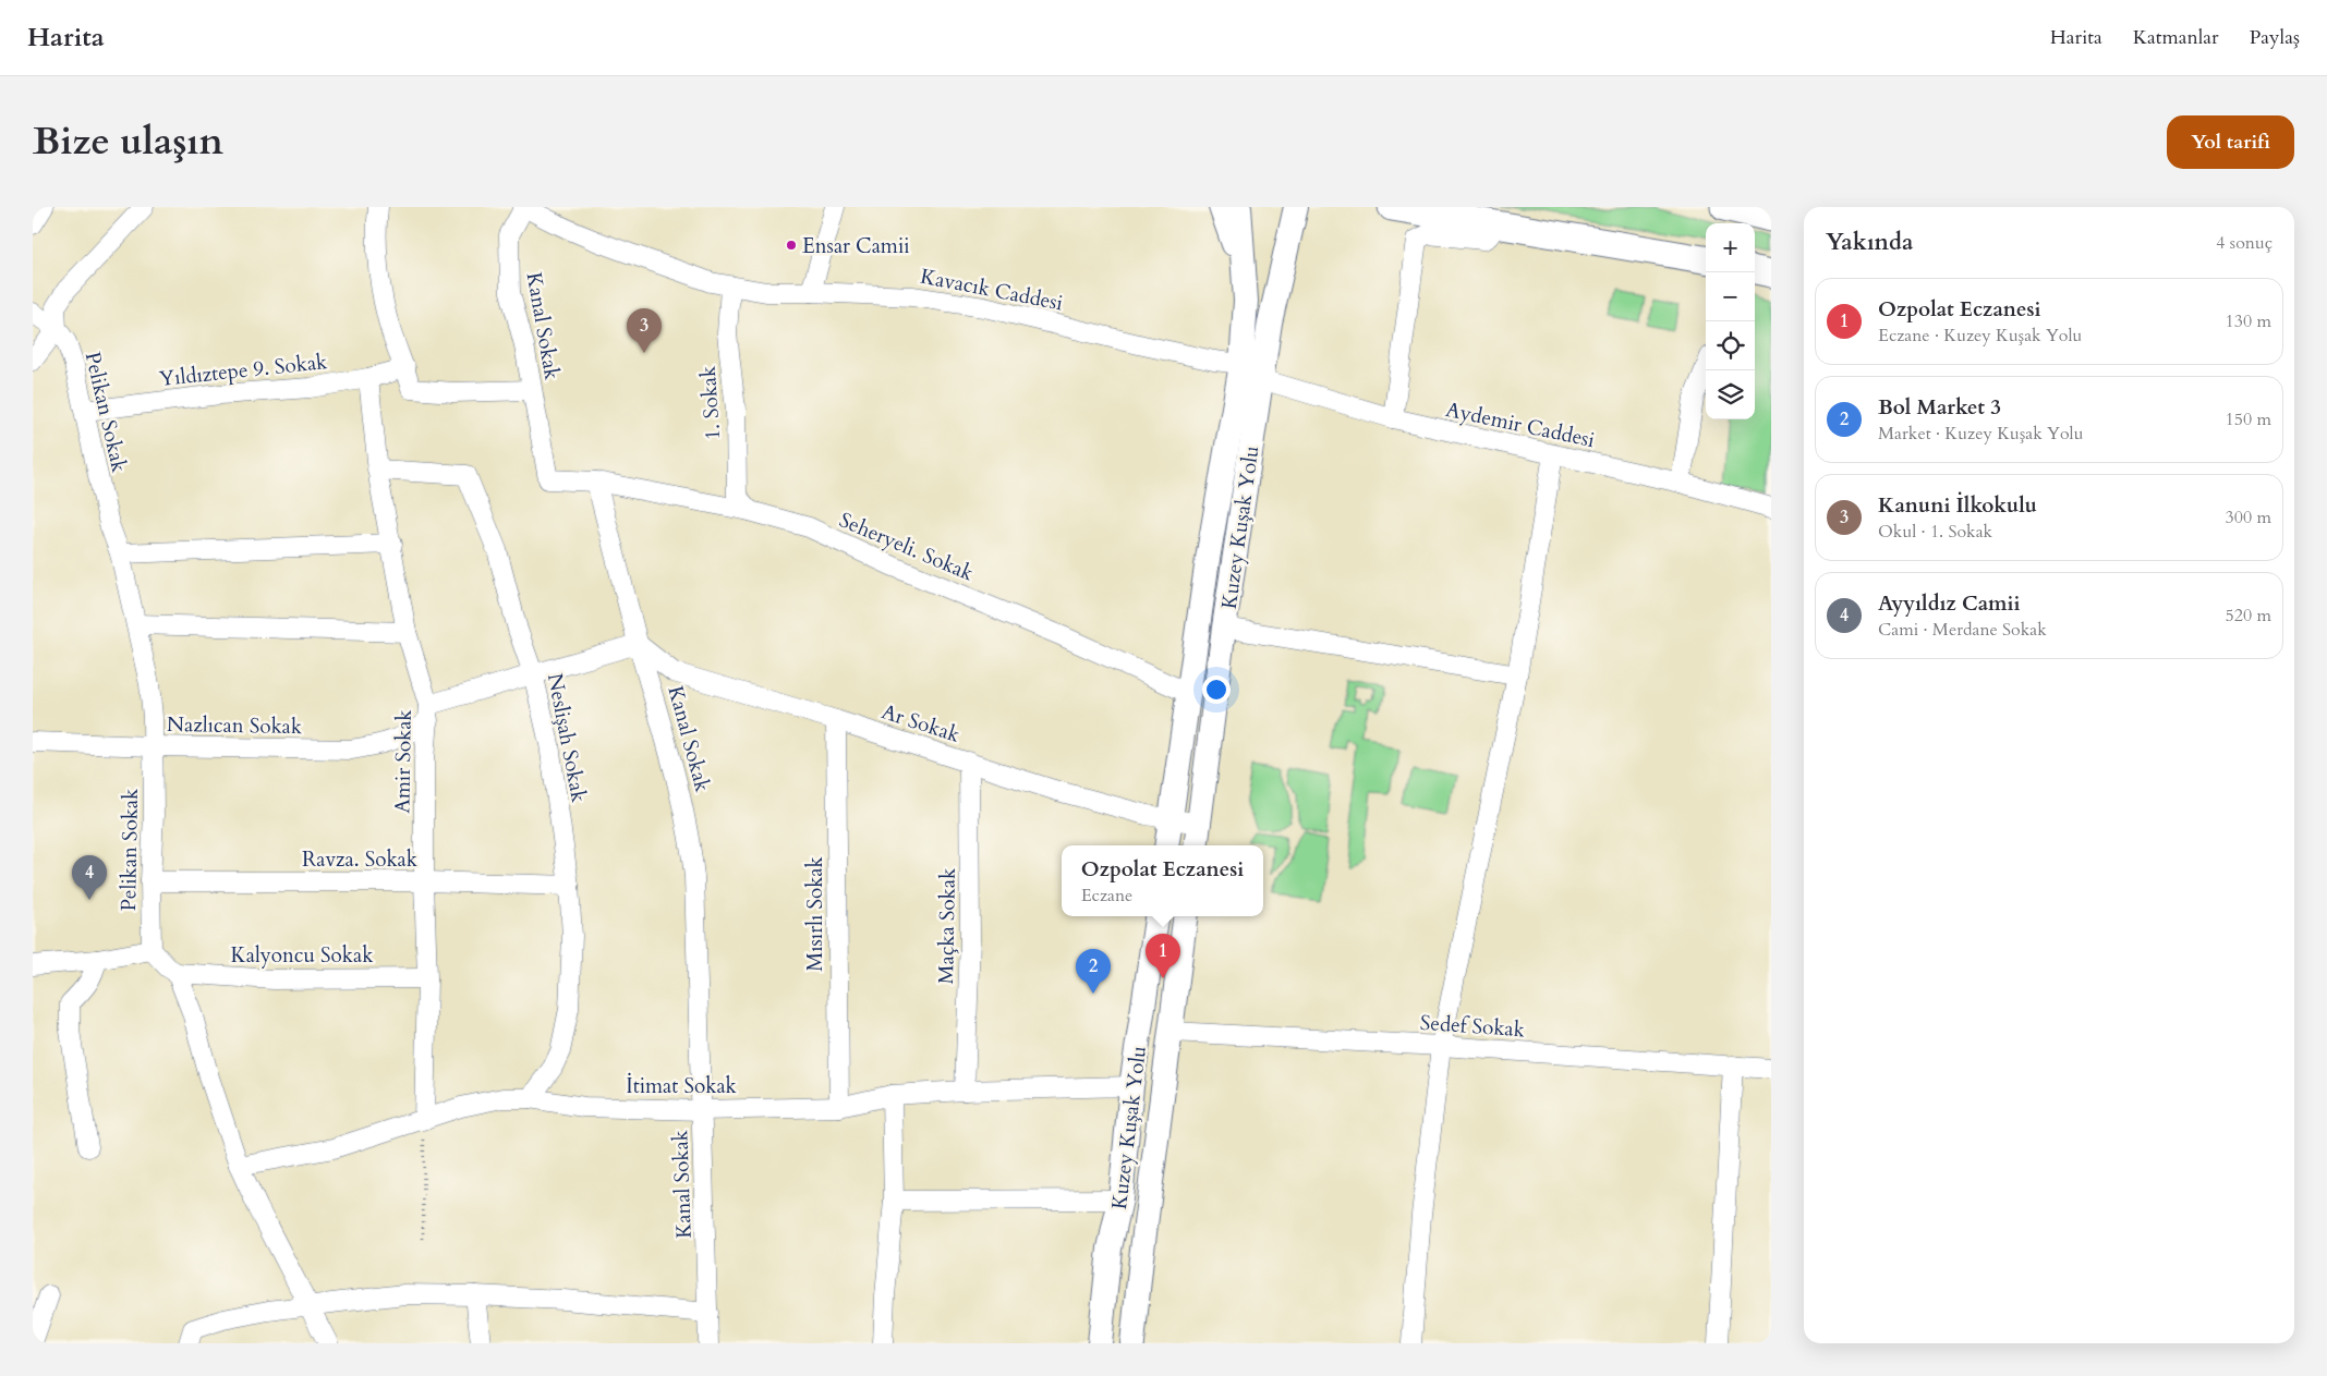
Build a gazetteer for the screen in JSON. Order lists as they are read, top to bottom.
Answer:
{
  "streets": {
    "main road": ["Kuzey Kuşak Yolu"],
    "street": [
      "Kavacık Caddesi",
      "Kanal Sokak",
      "Yıldıztepe 9. Sokak",
      "1. Sokak",
      "Pelikan Sokak",
      "Aydemir Caddesi",
      "Seheryeli. Sokak",
      "Ar Sokak",
      "Nazlıcan Sokak",
      "Neslişah Sokak",
      "Amir Sokak",
      "Ravza. Sokak",
      "Mısırlı Sokak",
      "Maçka Sokak",
      "Kalyoncu Sokak",
      "Sedef Sokak",
      "İtimat Sokak"
    ]
  },
  "crossings": [
    ["Kavacık Caddesi", "Kanal Sokak"],
    ["Kavacık Caddesi", "1. Sokak"],
    ["Kavacık Caddesi", "Kuzey Kuşak Yolu"],
    ["Kanal Sokak", "Seheryeli. Sokak"],
    ["Kanal Sokak", "Ar Sokak"],
    ["Kanal Sokak", "Nazlıcan Sokak"],
    ["Kanal Sokak", "İtimat Sokak"],
    ["Yıldıztepe 9. Sokak", "Pelikan Sokak"],
    ["Yıldıztepe 9. Sokak", "Amir Sokak"],
    ["1. Sokak", "Seheryeli. Sokak"],
    ["Pelikan Sokak", "Nazlıcan Sokak"],
    ["Pelikan Sokak", "Ravza. Sokak"],
    ["Aydemir Caddesi", "Kuzey Kuşak Yolu"],
    ["Kuzey Kuşak Yolu", "Seheryeli. Sokak"],
    ["Kuzey Kuşak Yolu", "Ar Sokak"],
    ["Kuzey Kuşak Yolu", "Sedef Sokak"],
    ["Kuzey Kuşak Yolu", "İtimat Sokak"],
    ["Ar Sokak", "Nazlıcan Sokak"],
    ["Ar Sokak", "Mısırlı Sokak"],
    ["Ar Sokak", "Maçka Sokak"],
    ["Nazlıcan Sokak", "Neslişah Sokak"],
    ["Nazlıcan Sokak", "Amir Sokak"],
    ["Neslişah Sokak", "Amir Sokak"],
    ["Neslişah Sokak", "Ravza. Sokak"],
    ["Neslişah Sokak", "İtimat Sokak"],
    ["Amir Sokak", "Ravza. Sokak"],
    ["Amir Sokak", "Kalyoncu Sokak"],
    ["Amir Sokak", "İtimat Sokak"],
    ["Mısırlı Sokak", "İtimat Sokak"],
    ["Maçka Sokak", "İtimat Sokak"]
  ],
  "places": ["Ensar Camii"],
  "page": {
    "header": "Harita",
    "nav": ["Harita", "Katmanlar", "Paylaş"],
    "title": "Bize ulaşın",
    "buttons": "Yol tarifi",
    "heading": ["Yakında", "4 sonuç"],
    "map_buttons": ["+", "−"],
    "list": [
      {
        "mark": "1",
        "name": "Ozpolat Eczanesi",
        "note": "Eczane · Kuzey Kuşak Yolu",
        "value": "130 m"
      },
      {
        "mark": "2",
        "name": "Bol Market 3",
        "note": "Market · Kuzey Kuşak Yolu",
        "value": "150 m"
      },
      {
        "mark": "3",
        "name": "Kanuni İlkokulu",
        "note": "Okul · 1. Sokak",
        "value": "300 m"
      },
      {
        "mark": "4",
        "name": "Ayyıldız Camii",
        "note": "Cami · Merdane Sokak",
        "value": "520 m"
      }
    ],
    "pins": [
      "3",
      "4",
      "1",
      "2"
    ],
    "popup": ["Ozpolat Eczanesi", "Eczane"]
  }
}
